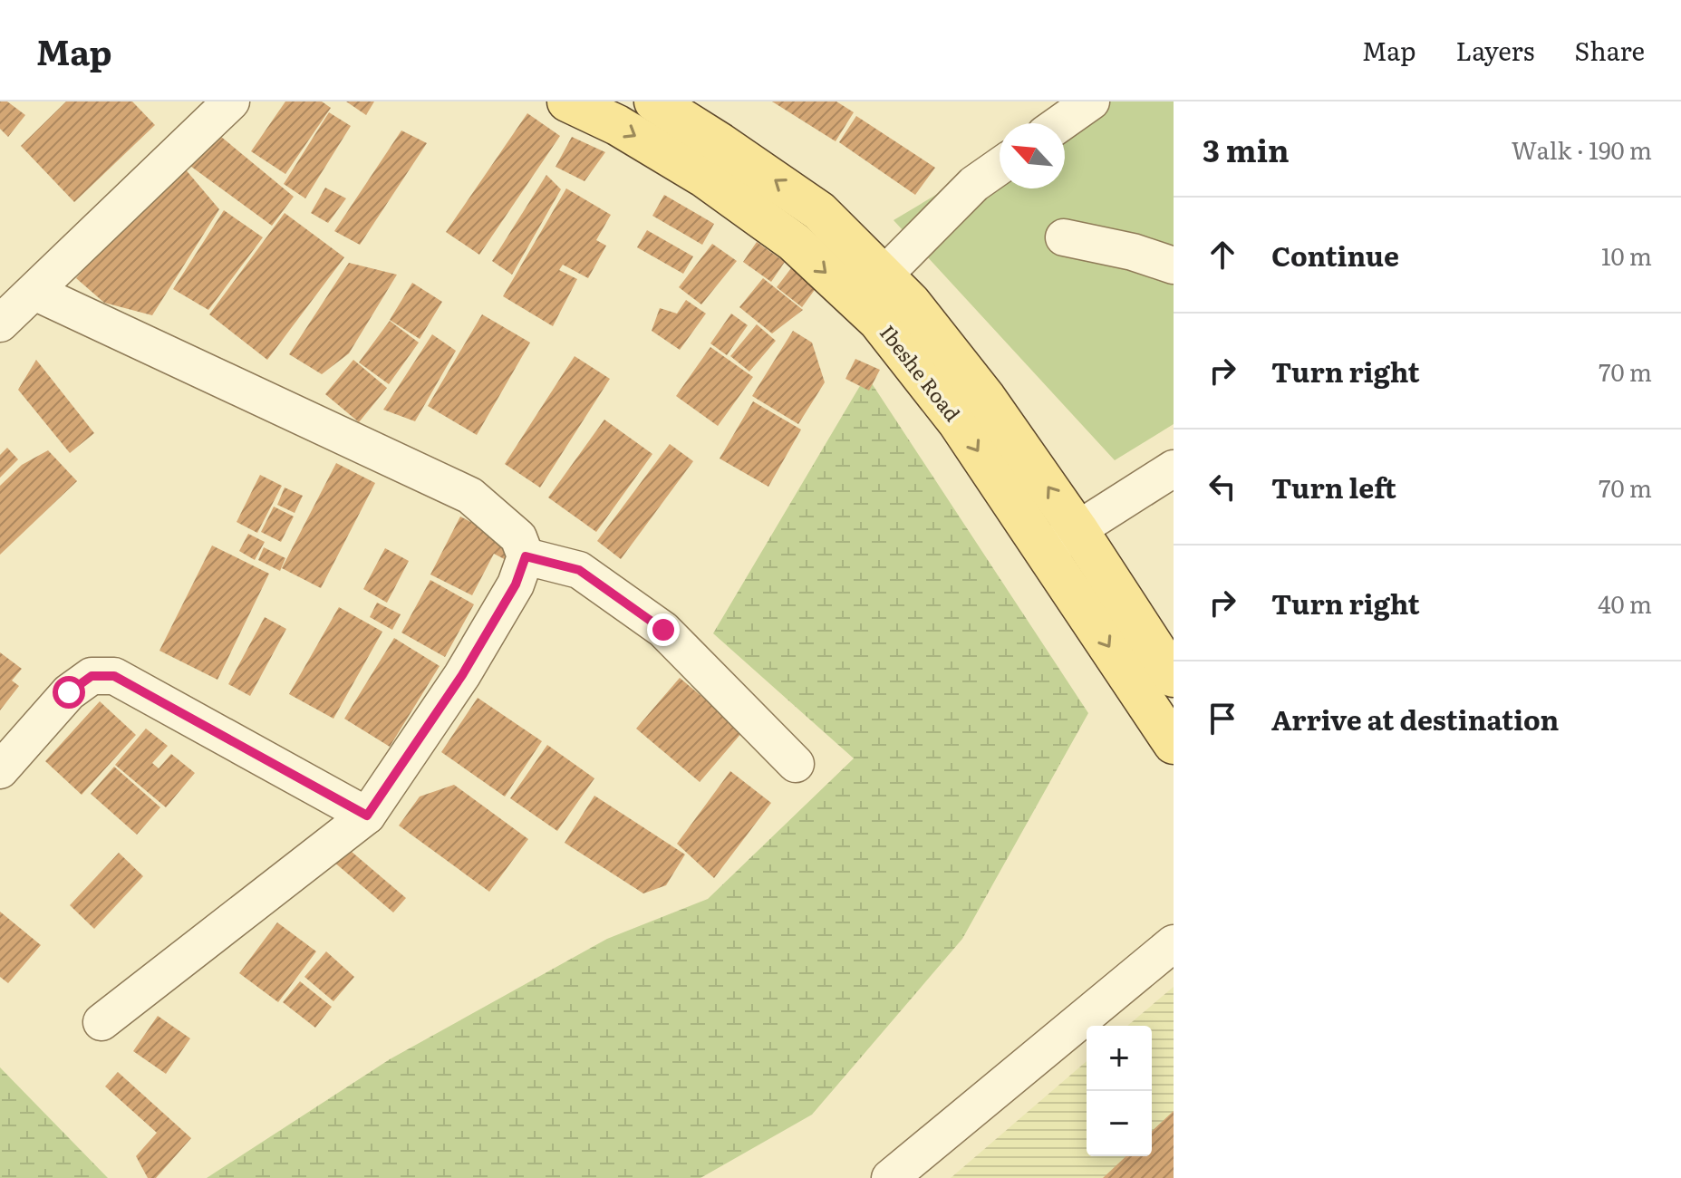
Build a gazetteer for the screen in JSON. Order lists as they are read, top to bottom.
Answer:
{
  "streets": {
    "main road": ["Ibeshe Road"]
  },
  "north": "top left",
  "page": {
    "header": "Map",
    "nav": ["Map", "Layers", "Share"],
    "heading": ["3 min", "Walk · 190 m"],
    "list": [
      ["Continue", "10 m"],
      ["Turn right", "70 m"],
      ["Turn left", "70 m"],
      ["Turn right", "40 m"],
      "Arrive at destination"
    ],
    "map_buttons": ["+", "−"]
  }
}
